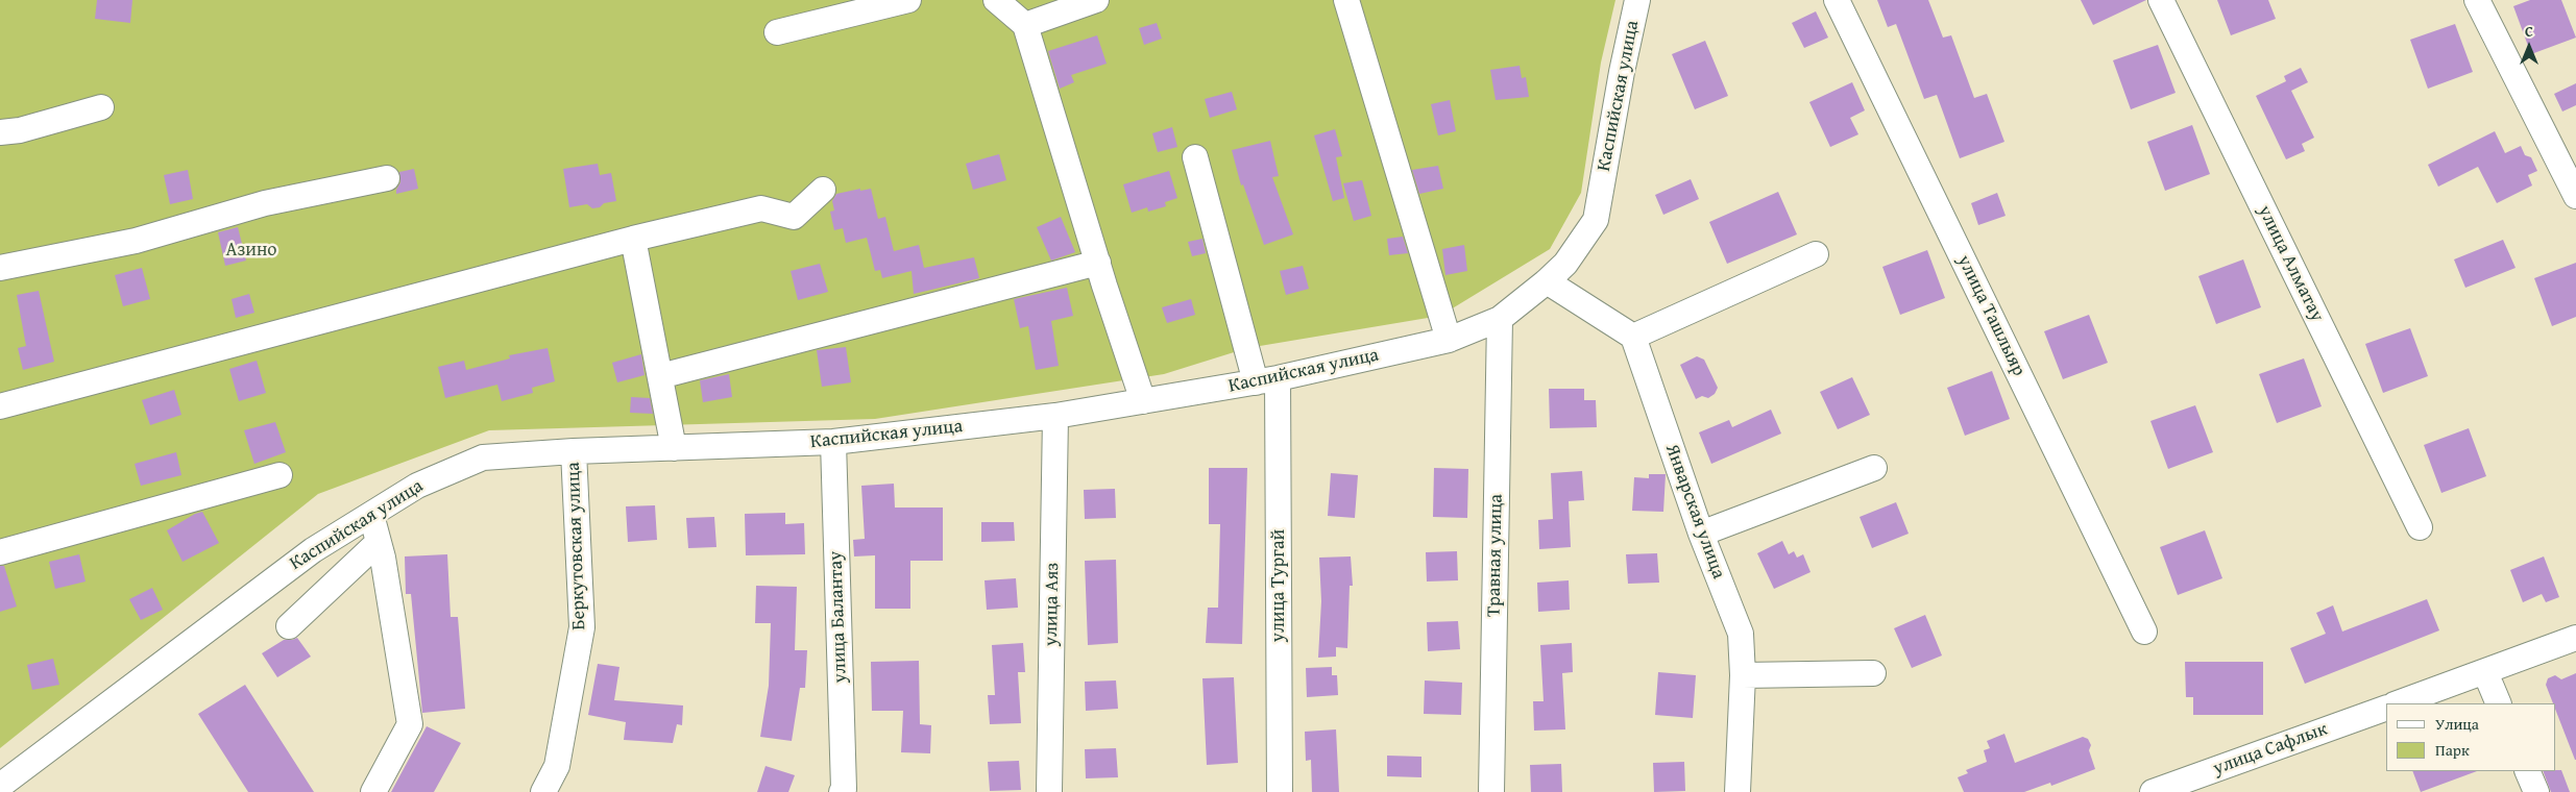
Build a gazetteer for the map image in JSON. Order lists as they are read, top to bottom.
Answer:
{
  "streets": {
    "street": [
      "Каспийская улица",
      "улица Алматау",
      "улица Ташлыяр",
      "Январская улица",
      "Беркутовская улица",
      "Травная улица",
      "улица Тургай",
      "улица Аяз",
      "улица Балантау",
      "улица Сафлык"
    ]
  },
  "crossings": [
    ["Каспийская улица", "Беркутовская улица"],
    ["Каспийская улица", "Травная улица"],
    ["Каспийская улица", "улица Тургай"],
    ["Каспийская улица", "улица Аяз"],
    ["Каспийская улица", "улица Балантау"]
  ],
  "parks": ["Азино"],
  "legend": ["Улица", "Парк"],
  "north": "top"
}
